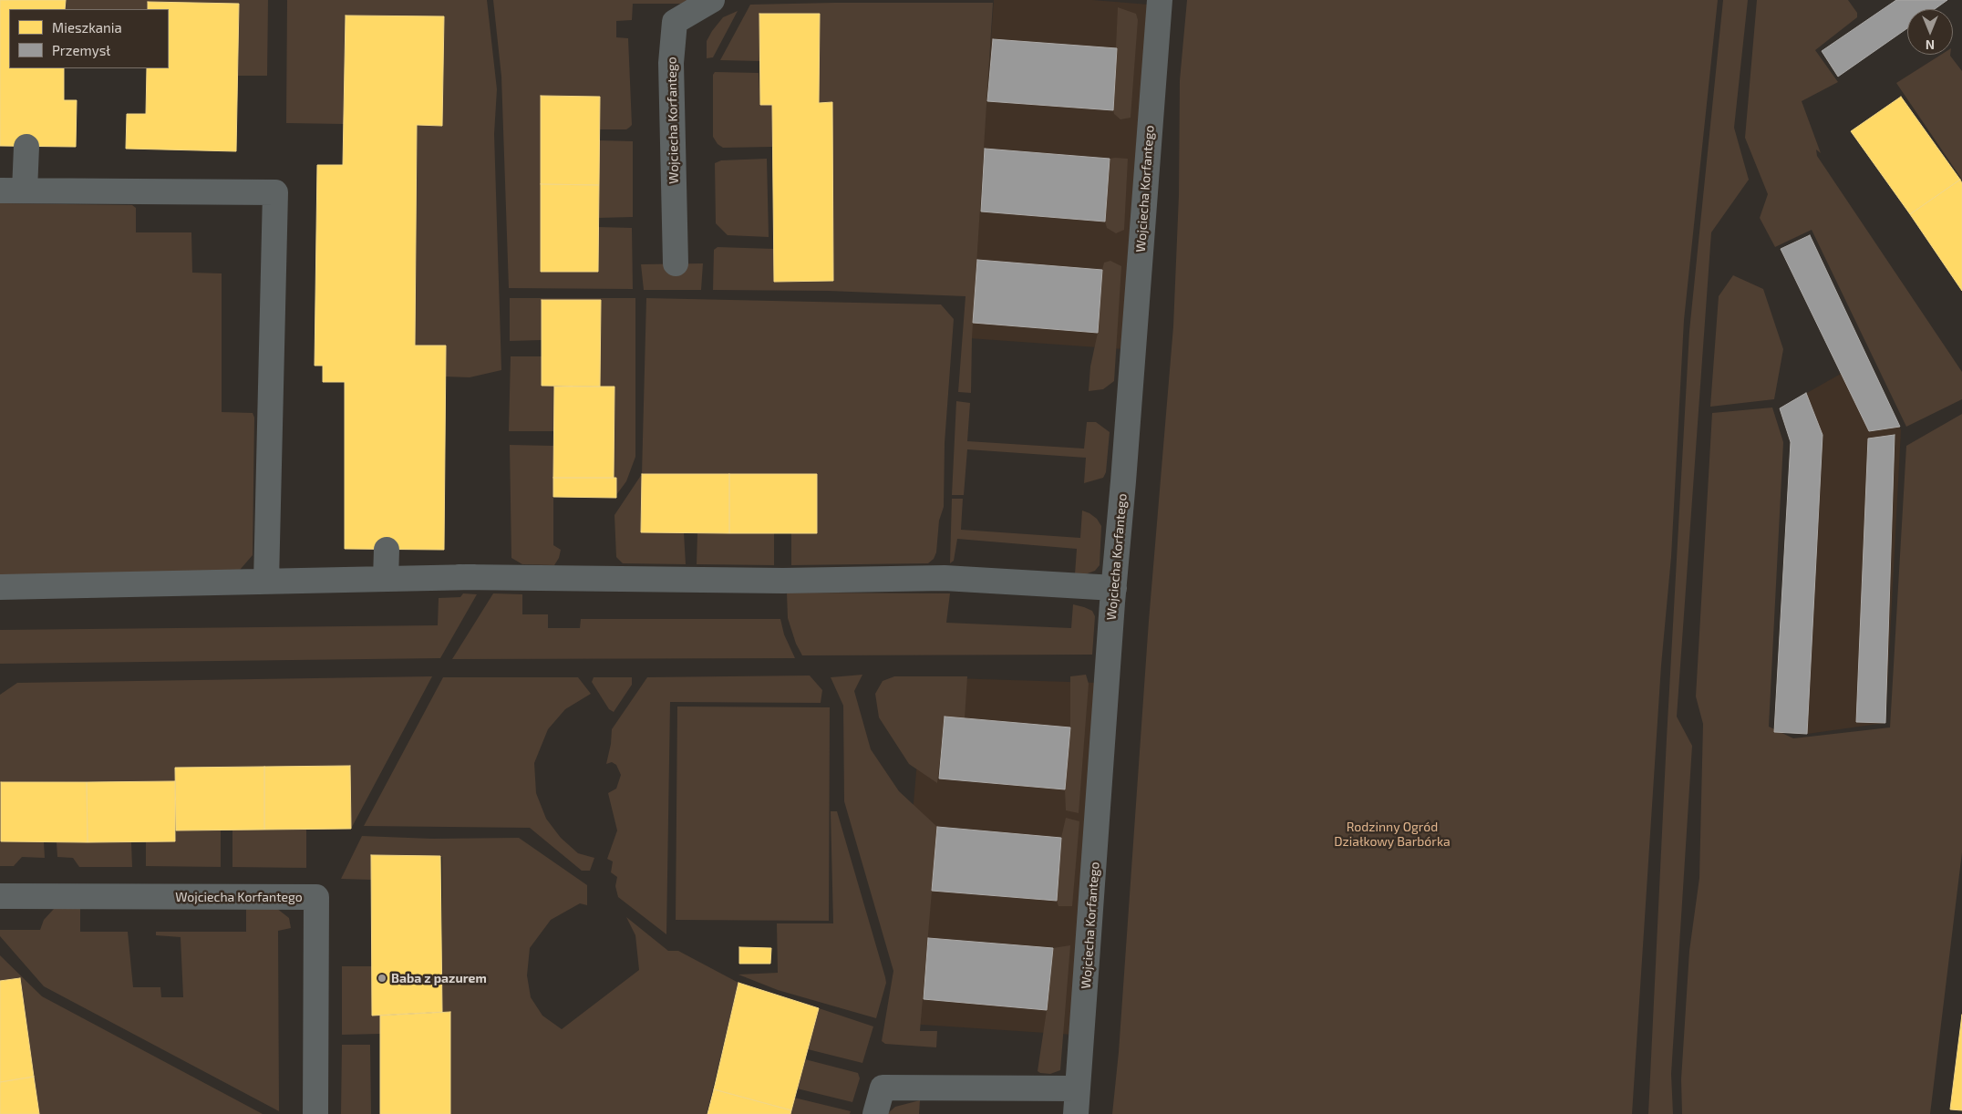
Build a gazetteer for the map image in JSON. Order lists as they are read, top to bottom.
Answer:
{
  "streets": {
    "street": ["Wojciecha Korfantego"]
  },
  "parks": ["Rodzinny Ogród Działkowy Barbórka"],
  "places": ["Baba z pazurem"],
  "legend": ["Mieszkania", "Przemysł"],
  "north": "bottom"
}
